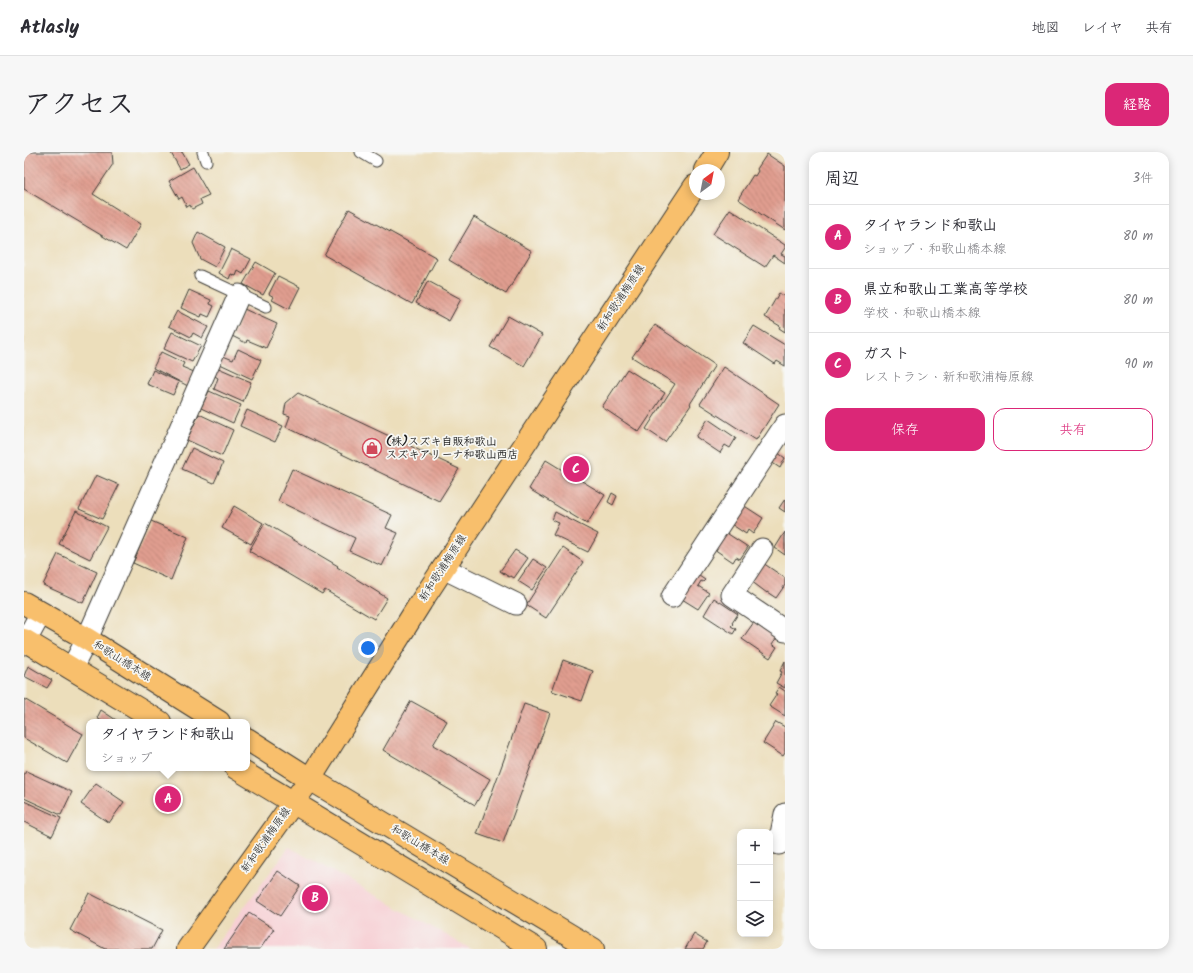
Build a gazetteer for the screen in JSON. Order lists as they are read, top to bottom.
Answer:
{
  "streets": {
    "main road": ["新和歌浦梅原線", "和歌山橋本線"]
  },
  "crossings": [
    ["新和歌浦梅原線", "和歌山橋本線"]
  ],
  "places": {
    "shop": ["(株)スズキ自販和歌山 スズキアリーナ和歌山西店"]
  },
  "north": "top right",
  "page": {
    "header": "Atlasly",
    "nav": ["地図", "レイヤ", "共有"],
    "title": "アクセス",
    "buttons": [
      "経路",
      ["保存", "共有"]
    ],
    "heading": ["周辺", "3件"],
    "list": [
      {
        "mark": "A",
        "name": "タイヤランド和歌山",
        "note": "ショップ · 和歌山橋本線",
        "value": "80 m"
      },
      {
        "mark": "B",
        "name": "県立和歌山工業高等学校",
        "note": "学校 · 和歌山橋本線",
        "value": "80 m"
      },
      {
        "mark": "C",
        "name": "ガスト",
        "note": "レストラン · 新和歌浦梅原線",
        "value": "90 m"
      }
    ],
    "pins": ["C", "A", "B"],
    "popup": ["タイヤランド和歌山", "ショップ"],
    "map_buttons": ["+", "−"]
  }
}
